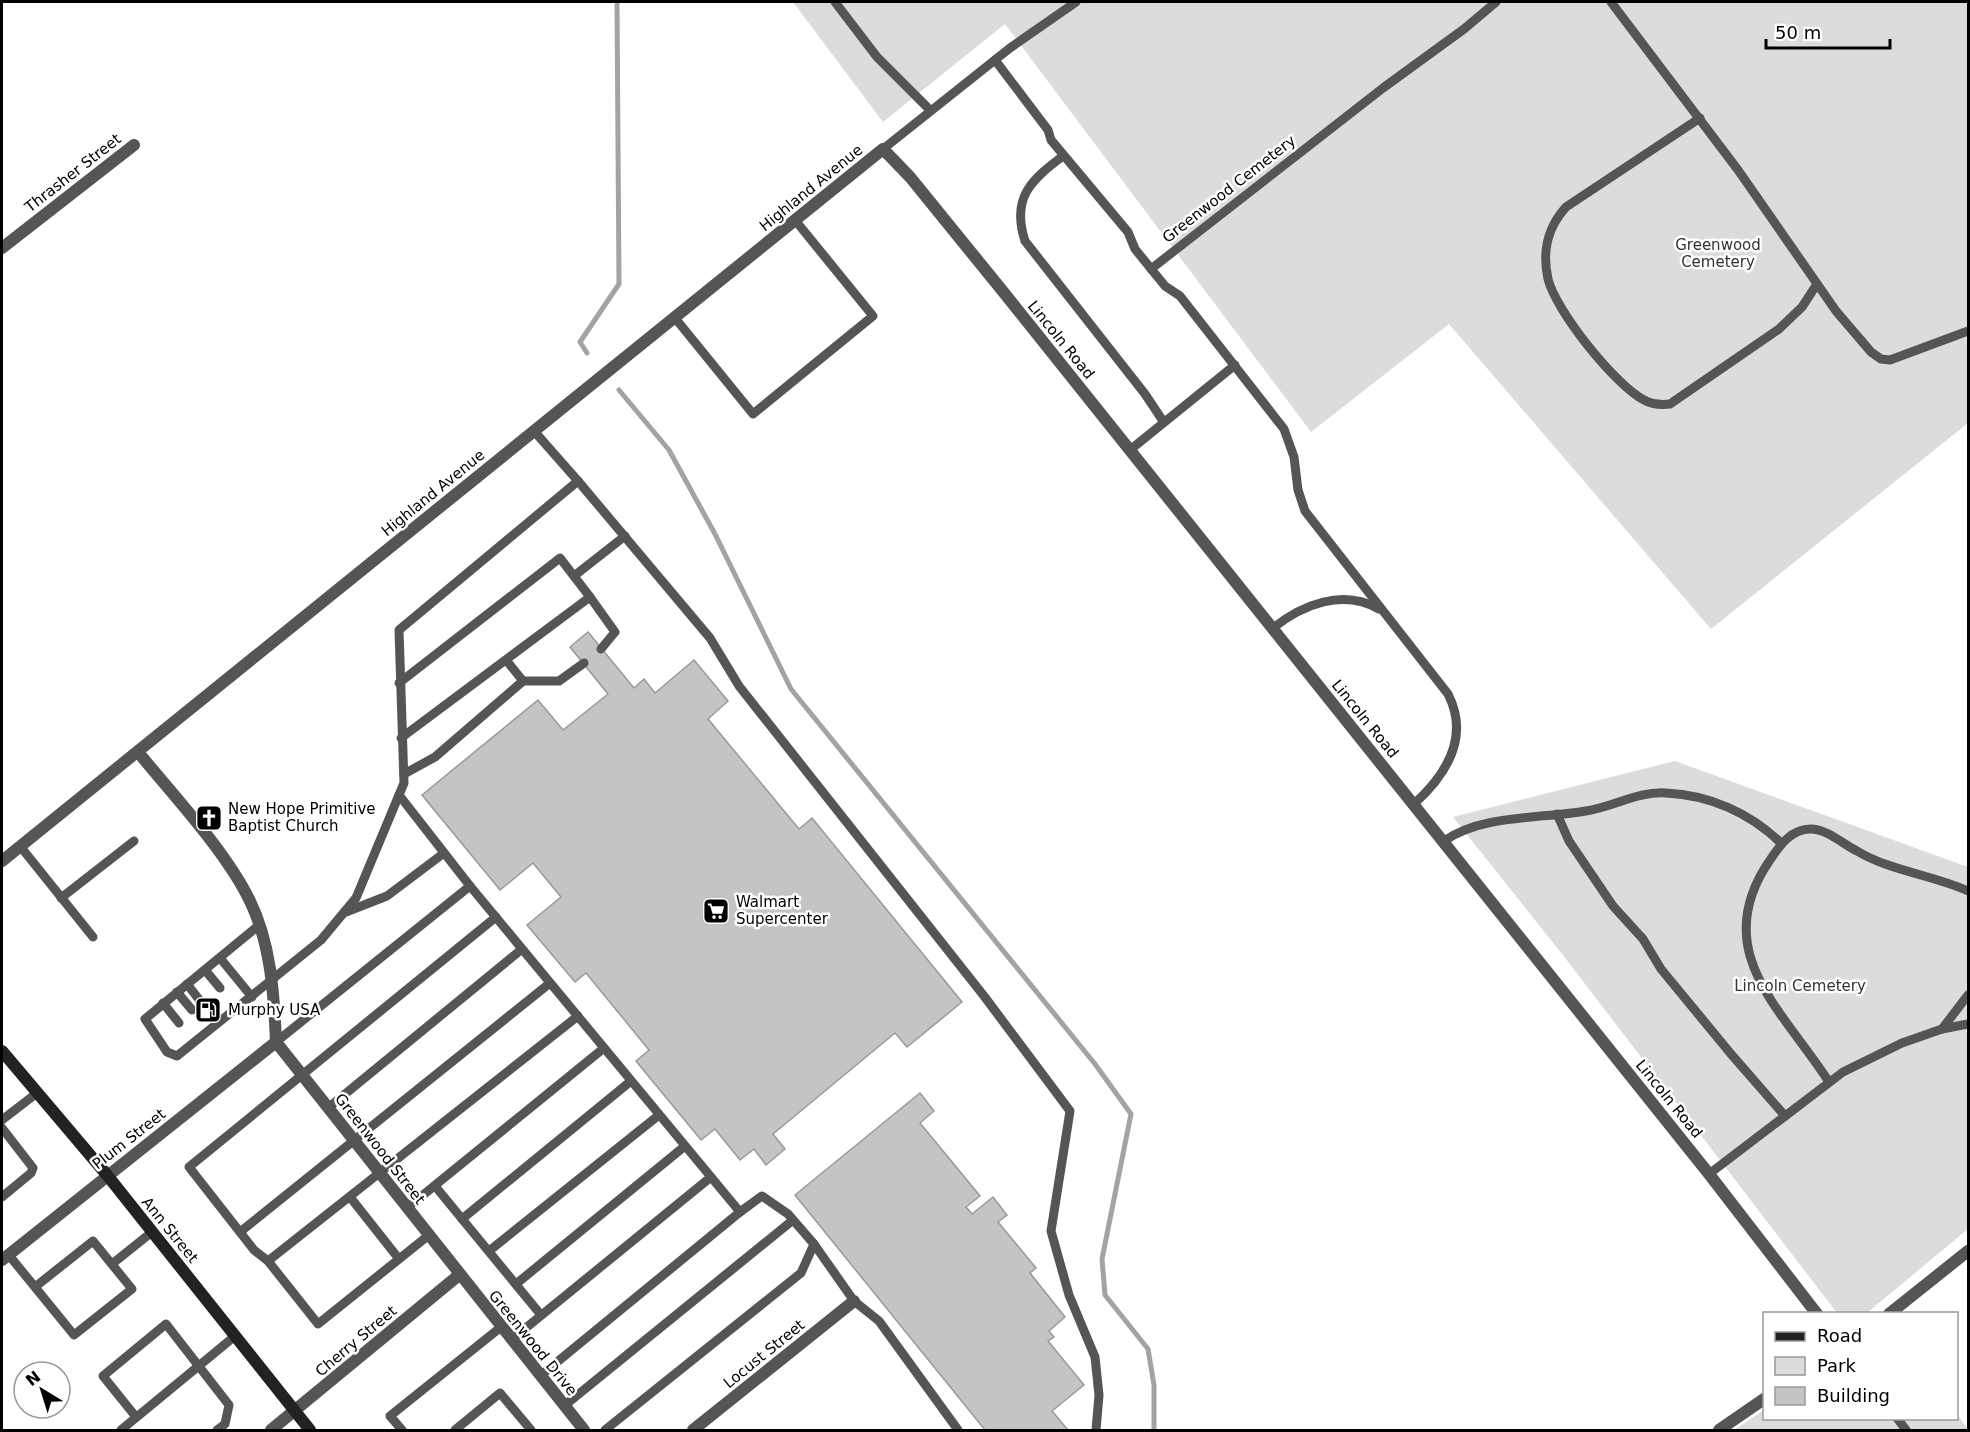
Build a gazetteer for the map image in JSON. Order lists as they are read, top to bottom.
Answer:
{
  "streets": {
    "main road": ["Ann Street"],
    "street": [
      "Thrasher Street",
      "Highland Avenue",
      "Lincoln Road",
      "Plum Street",
      "Greenwood Street",
      "Cherry Street",
      "Greenwood Drive",
      "Locust Street"
    ],
    "lane": ["Greenwood Cemetery"]
  },
  "crossings": [
    ["Highland Avenue", "Lincoln Road"],
    ["Plum Street", "Greenwood Street"],
    ["Plum Street", "Ann Street"],
    ["Greenwood Street", "Cherry Street"],
    ["Greenwood Street", "Greenwood Drive"],
    ["Ann Street", "Cherry Street"],
    ["Cherry Street", "Greenwood Drive"]
  ],
  "parks": ["Greenwood Cemetery", "Lincoln Cemetery"],
  "places": {
    "church": ["New Hope Primitive Baptist Church"],
    "supermarket": ["Walmart Supercenter"],
    "fuel station": ["Murphy USA"]
  },
  "legend": ["Road", "Park", "Building"],
  "scale_bar": "50 m",
  "north": "top left"
}
